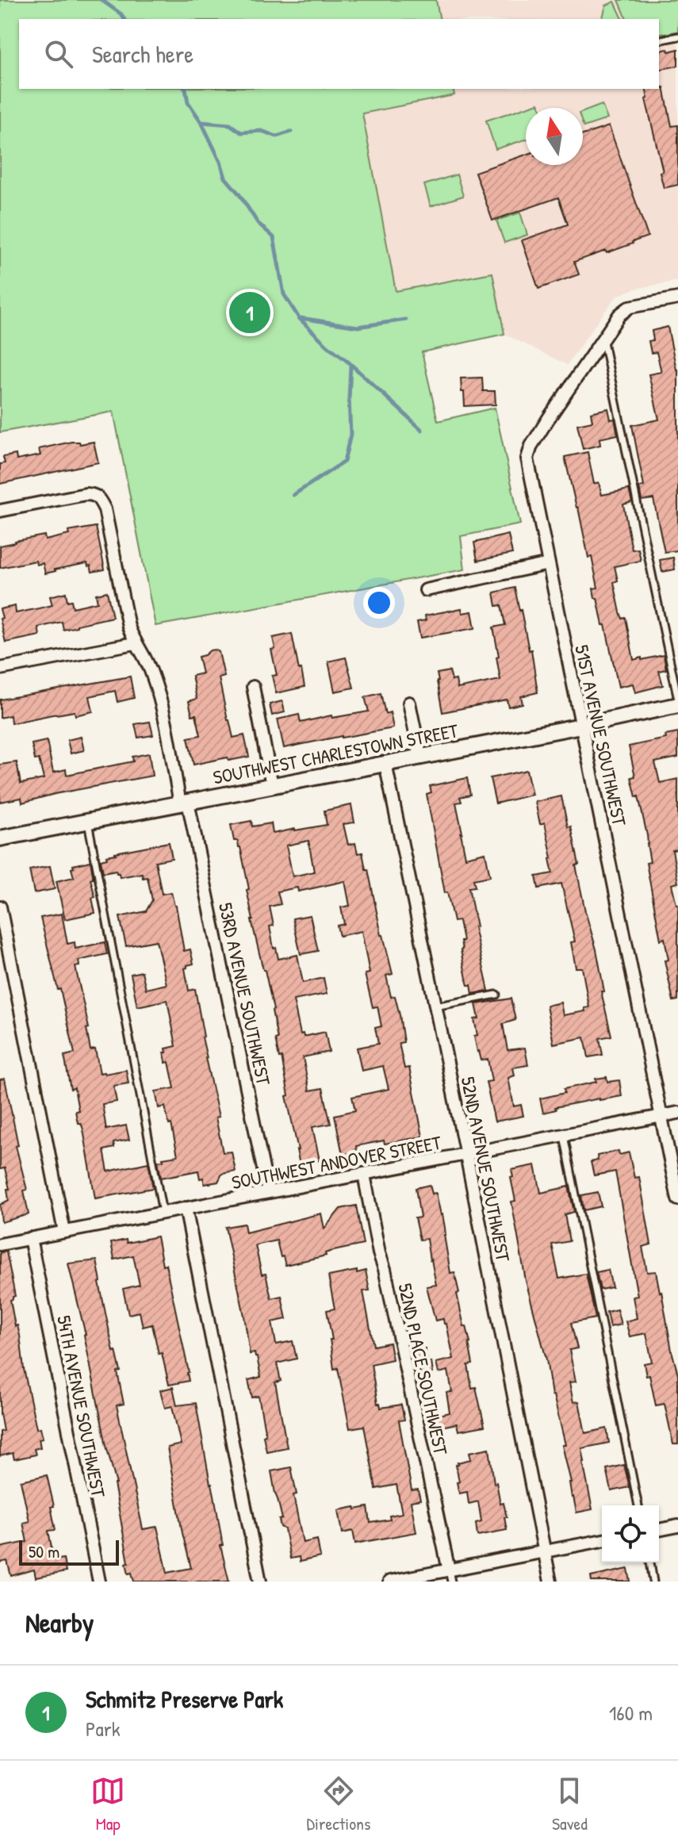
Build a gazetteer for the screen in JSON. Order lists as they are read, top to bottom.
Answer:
{
  "streets": {
    "street": [
      "51ST AVENUE SOUTHWEST",
      "SOUTHWEST CHARLESTOWN STREET",
      "53RD AVENUE SOUTHWEST",
      "SOUTHWEST ANDOVER STREET",
      "52ND AVENUE SOUTHWEST",
      "52ND PLACE SOUTHWEST",
      "54TH AVENUE SOUTHWEST"
    ]
  },
  "crossings": [
    ["51ST AVENUE SOUTHWEST", "SOUTHWEST CHARLESTOWN STREET"],
    ["51ST AVENUE SOUTHWEST", "SOUTHWEST ANDOVER STREET"],
    ["SOUTHWEST CHARLESTOWN STREET", "53RD AVENUE SOUTHWEST"],
    ["SOUTHWEST CHARLESTOWN STREET", "52ND AVENUE SOUTHWEST"],
    ["53RD AVENUE SOUTHWEST", "SOUTHWEST ANDOVER STREET"],
    ["SOUTHWEST ANDOVER STREET", "52ND AVENUE SOUTHWEST"],
    ["SOUTHWEST ANDOVER STREET", "52ND PLACE SOUTHWEST"],
    ["SOUTHWEST ANDOVER STREET", "54TH AVENUE SOUTHWEST"]
  ],
  "scale_bar": "50 m",
  "north": "top",
  "page": {
    "search": "Search here",
    "pins": "1",
    "scale": "50 m",
    "heading": "Nearby",
    "list": [
      {
        "mark": "1",
        "name": "Schmitz Preserve Park",
        "note": "Park",
        "value": "160 m"
      }
    ],
    "nav": ["Map", "Directions", "Saved"]
  }
}
